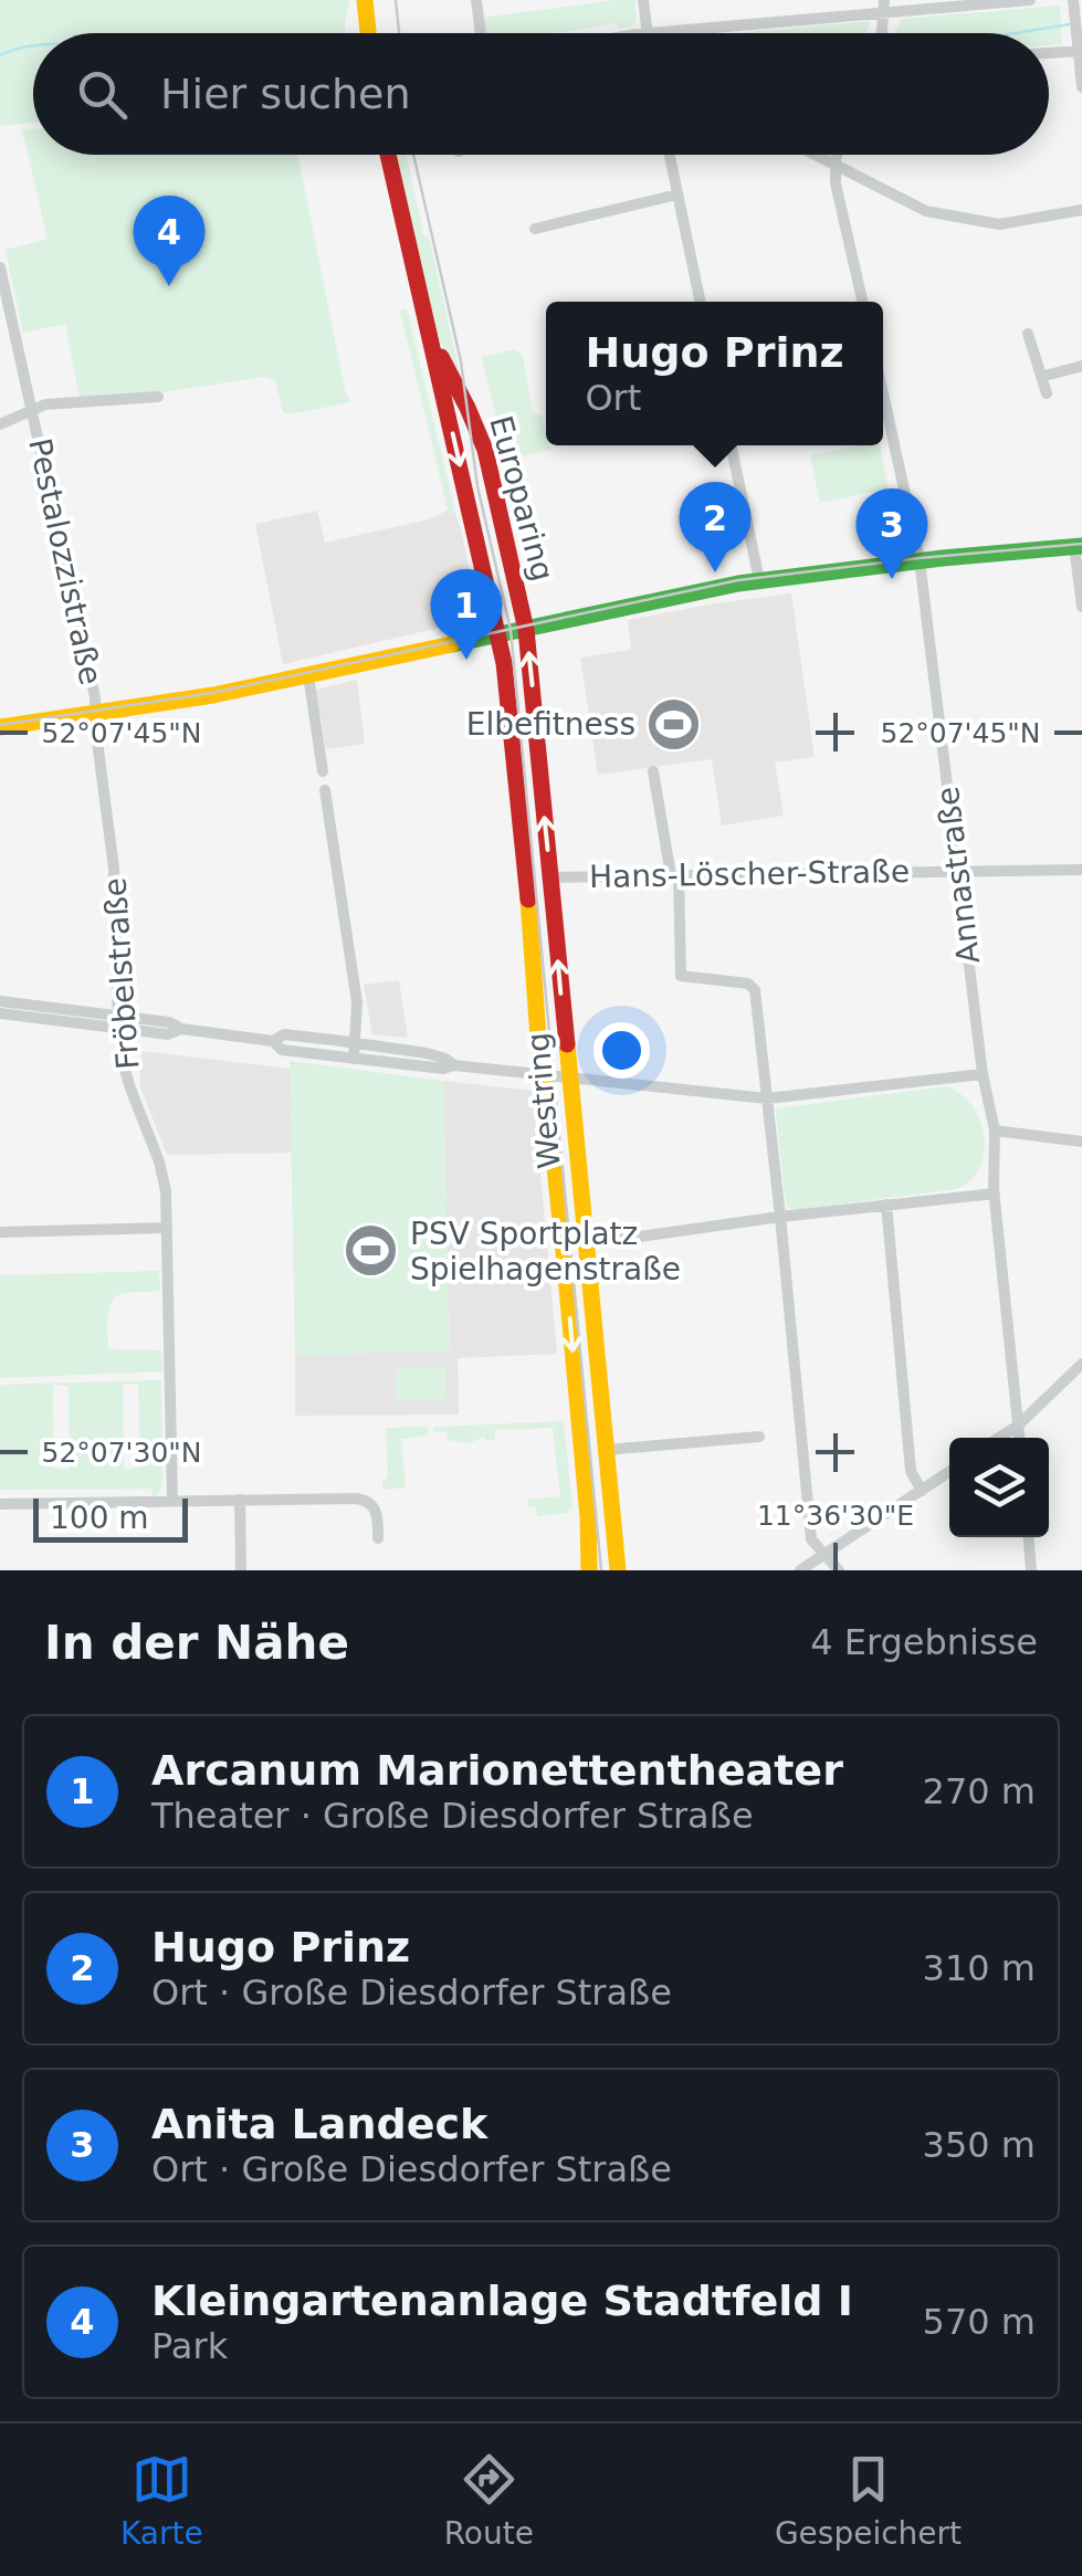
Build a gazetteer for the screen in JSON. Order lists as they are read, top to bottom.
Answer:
{
  "streets": {
    "main road": ["Europaring", "Westring"],
    "street": [
      "Pestalozzistraße",
      "Hans-Löscher-Straße",
      "Annastraße",
      "Fröbelstraße"
    ]
  },
  "crossings": [
    ["Europaring", "Westring"],
    ["Pestalozzistraße", "Fröbelstraße"],
    ["Hans-Löscher-Straße", "Annastraße"],
    ["Hans-Löscher-Straße", "Westring"]
  ],
  "places": {
    "sports": ["Elbefitness", "PSV Sportplatz Spielhagenstraße"]
  },
  "scale_bar": "100 m",
  "page": {
    "search": "Hier suchen",
    "pins": [
      "4",
      "2",
      "3",
      "1"
    ],
    "popup": ["Hugo Prinz", "Ort"],
    "scale": "100 m",
    "heading": ["In der Nähe", "4 Ergebnisse"],
    "list": [
      {
        "mark": "1",
        "name": "Arcanum Marionettentheater",
        "note": "Theater · Große Diesdorfer Straße",
        "value": "270 m"
      },
      {
        "mark": "2",
        "name": "Hugo Prinz",
        "note": "Ort · Große Diesdorfer Straße",
        "value": "310 m"
      },
      {
        "mark": "3",
        "name": "Anita Landeck",
        "note": "Ort · Große Diesdorfer Straße",
        "value": "350 m"
      },
      {
        "mark": "4",
        "name": "Kleingartenanlage Stadtfeld I",
        "note": "Park",
        "value": "570 m"
      }
    ],
    "nav": ["Karte", "Route", "Gespeichert"]
  },
  "coordinates": ["52°07'45\"N", "52°07'30\"N", "11°36'30\"E"]
}
